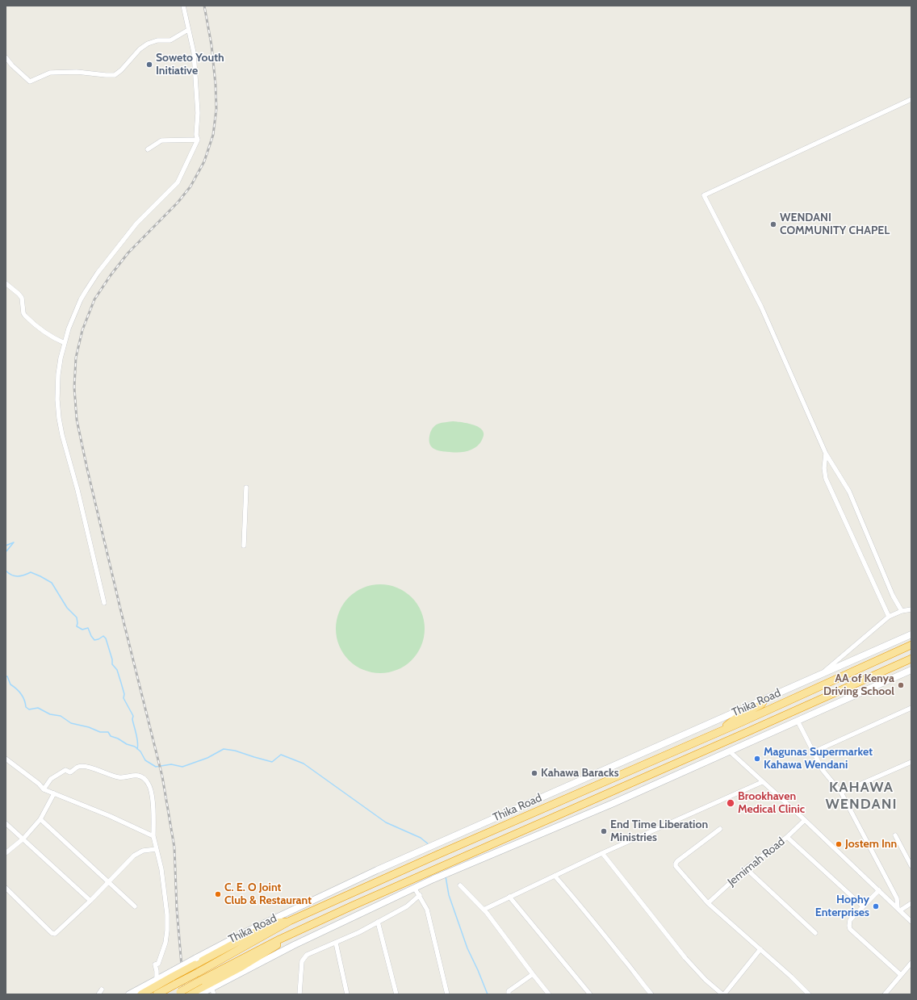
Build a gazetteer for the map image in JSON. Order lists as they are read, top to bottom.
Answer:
{
  "streets": {
    "highway": ["Thika Road"],
    "street": ["Jemimah Road"]
  },
  "districts": ["KAHAWA WENDANI"],
  "places": [
    "Soweto Youth Initiative",
    "WENDANI COMMUNITY CHAPEL",
    "AA of Kenya Driving School",
    "Magunas Supermarket Kahawa Wendani",
    "Kahawa Baracks",
    "Brookhaven Medical Clinic",
    "End Time Liberation Ministries",
    "Jostem Inn",
    "C. E. O Joint Club & Restaurant",
    "Hophy Enterprises"
  ]
}
